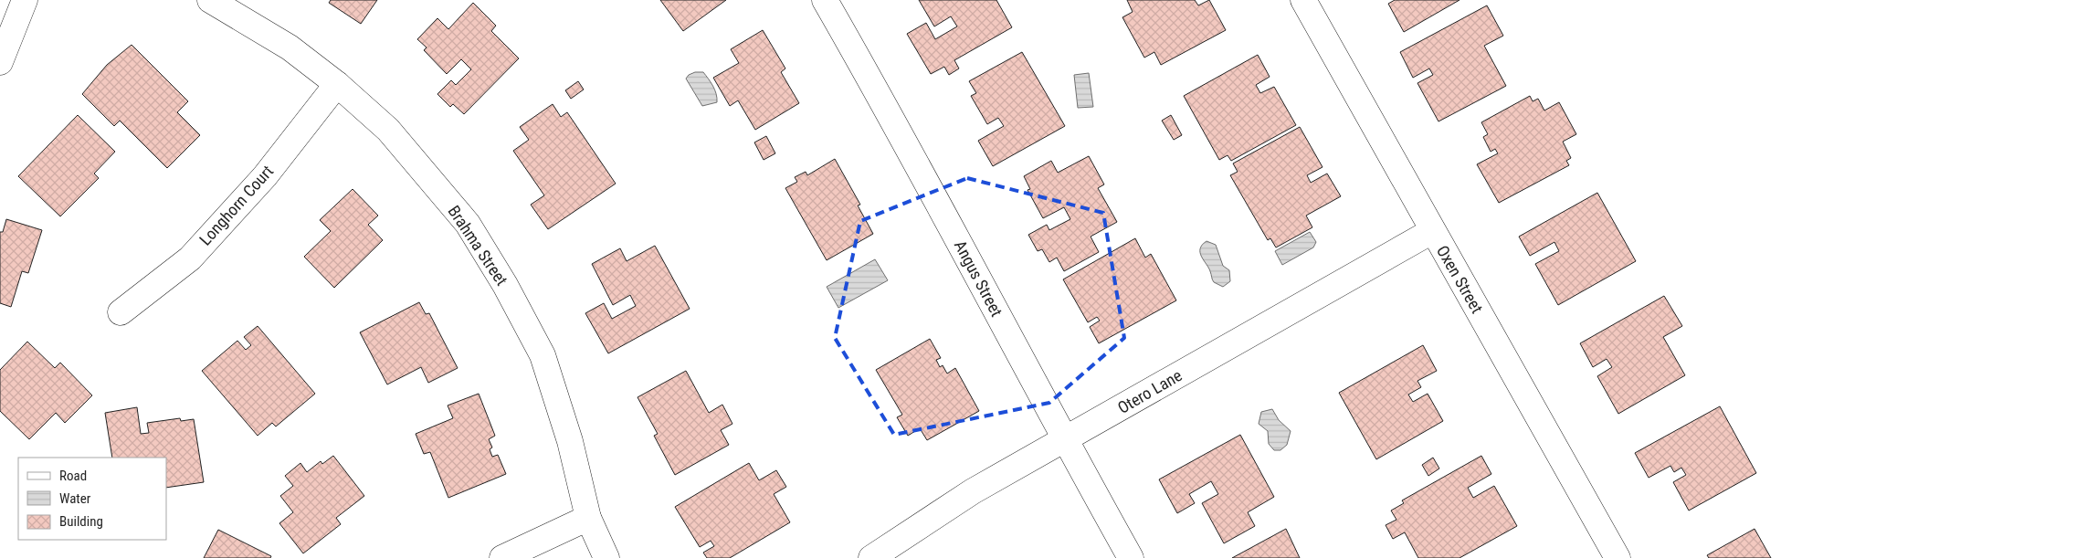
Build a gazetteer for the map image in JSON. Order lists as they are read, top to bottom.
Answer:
{
  "streets": {
    "street": [
      "Longhorn Court",
      "Brahma Street",
      "Angus Street",
      "Oxen Street",
      "Otero Lane"
    ]
  },
  "crossings": [
    ["Longhorn Court", "Brahma Street"],
    ["Angus Street", "Otero Lane"],
    ["Oxen Street", "Otero Lane"]
  ],
  "legend": ["Road", "Water", "Building"]
}
